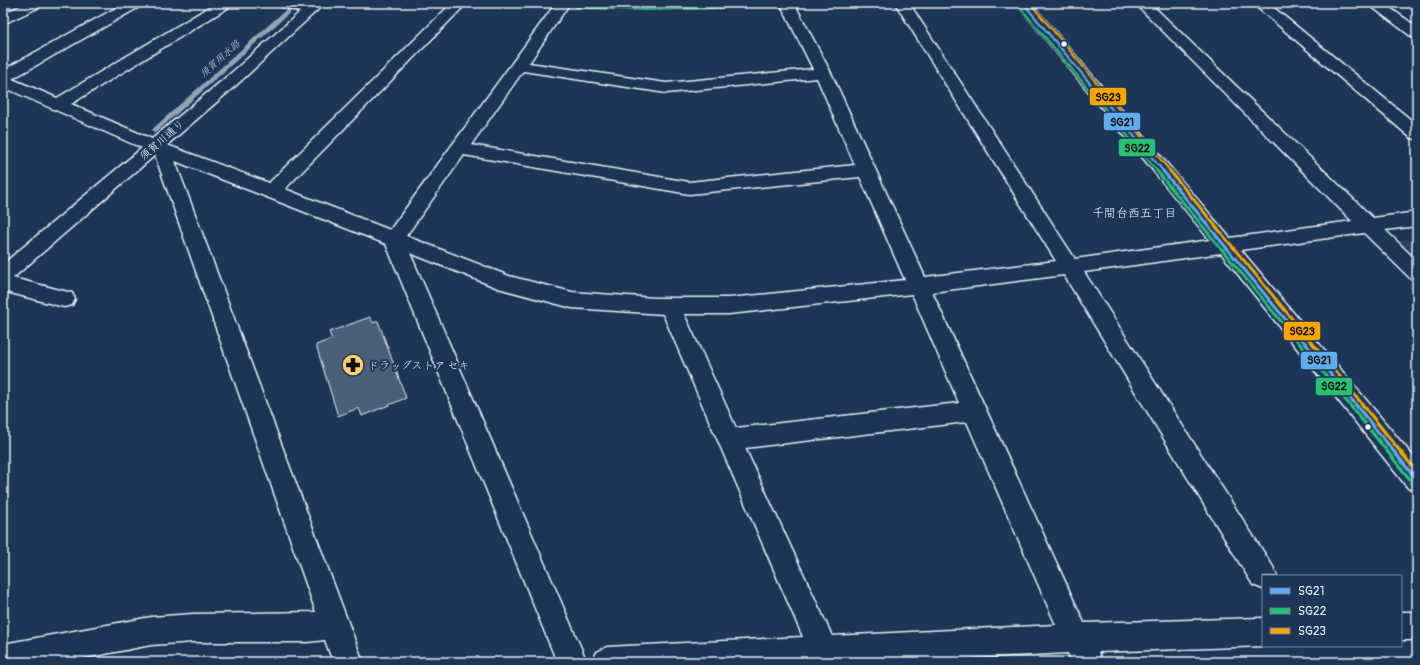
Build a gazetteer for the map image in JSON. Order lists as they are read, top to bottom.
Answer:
{
  "streets": {
    "street": ["須賀川通り"]
  },
  "districts": ["千間台西五丁目"],
  "water": ["須賀用水路"],
  "places": {
    "pharmacy": ["ドラッグストア セキ"]
  },
  "lines": ["transit line SG21", "transit line SG23", "transit line SG22"],
  "legend": ["SG21", "SG22", "SG23"]
}
